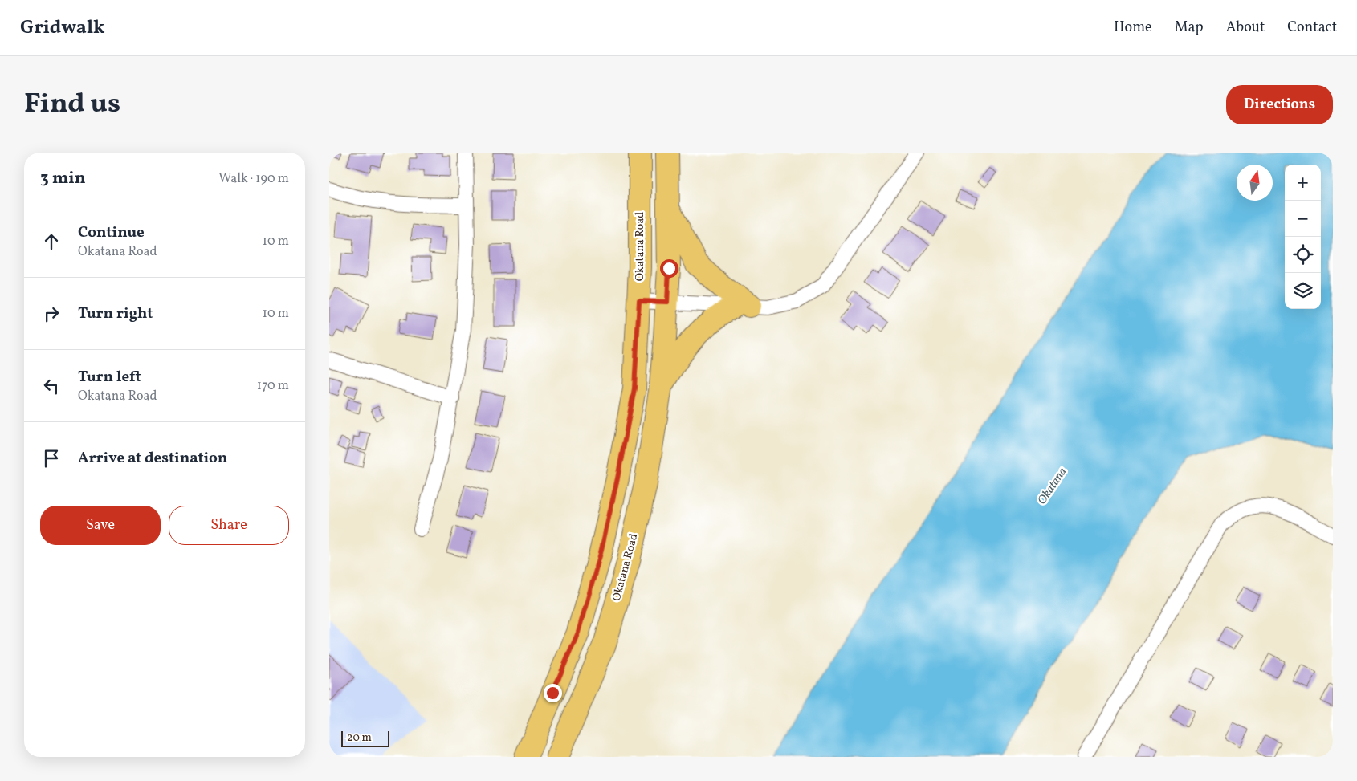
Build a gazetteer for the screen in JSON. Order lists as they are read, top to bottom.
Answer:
{
  "streets": {
    "main road": ["Okatana Road"]
  },
  "water": ["Okatana"],
  "scale_bar": "20 m",
  "north": "top",
  "page": {
    "header": "Gridwalk",
    "nav": [
      "Home",
      "Map",
      "About",
      "Contact"
    ],
    "title": "Find us",
    "buttons": [
      "Directions",
      ["Save", "Share"]
    ],
    "heading": ["3 min", "Walk · 190 m"],
    "map_buttons": ["+", "−"],
    "list": [
      ["Continue", "Okatana Road", "10 m"],
      ["Turn right", "10 m"],
      ["Turn left", "Okatana Road", "170 m"],
      "Arrive at destination"
    ],
    "scale": "20 m"
  }
}
